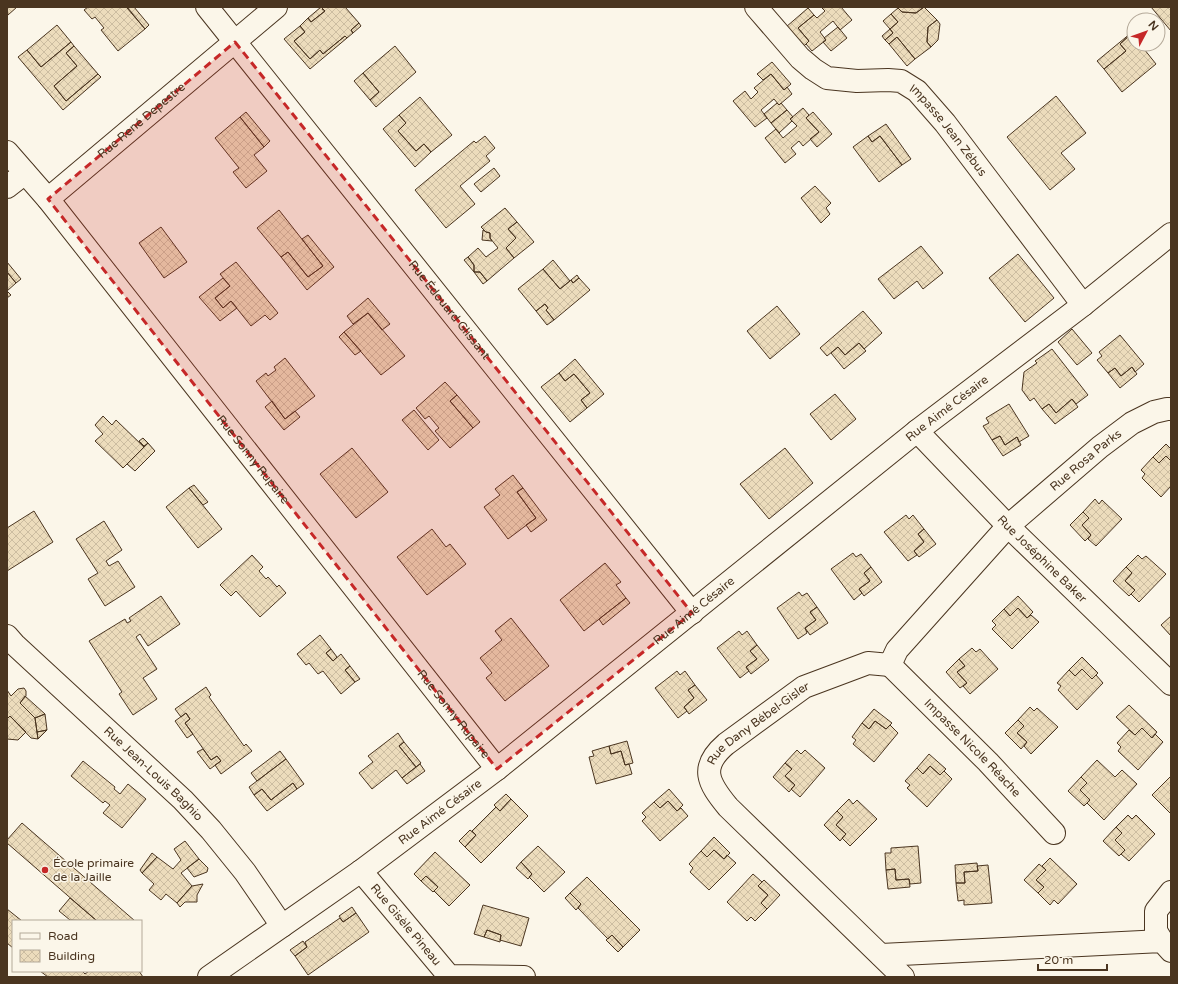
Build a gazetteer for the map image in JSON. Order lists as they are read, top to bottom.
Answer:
{
  "streets": {
    "street": [
      "Rue René Depestre",
      "Impasse Jean Zébus",
      "Rue Édouard Glissant",
      "Rue Aimé Césaire",
      "Rue Sonny Rupaire",
      "Rue Rosa Parks",
      "Rue Joséphine Baker",
      "Rue Dany Bébel-Gisler",
      "Impasse Nicole Réache",
      "Rue Jean-Louis Baghio",
      "Rue Gisèle Pineau"
    ]
  },
  "crossings": [
    ["Rue René Depestre", "Rue Édouard Glissant"],
    ["Rue René Depestre", "Rue Sonny Rupaire"],
    ["Impasse Jean Zébus", "Rue Aimé Césaire"],
    ["Rue Édouard Glissant", "Rue Aimé Césaire"],
    ["Rue Aimé Césaire", "Rue Sonny Rupaire"],
    ["Rue Aimé Césaire", "Rue Joséphine Baker"],
    ["Rue Aimé Césaire", "Rue Jean-Louis Baghio"],
    ["Rue Aimé Césaire", "Rue Gisèle Pineau"],
    ["Rue Rosa Parks", "Rue Joséphine Baker"],
    ["Rue Dany Bébel-Gisler", "Impasse Nicole Réache"]
  ],
  "places": ["École primaire de la Jaille"],
  "legend": ["Road", "Building"],
  "scale_bar": "20 m",
  "north": "top right"
}
